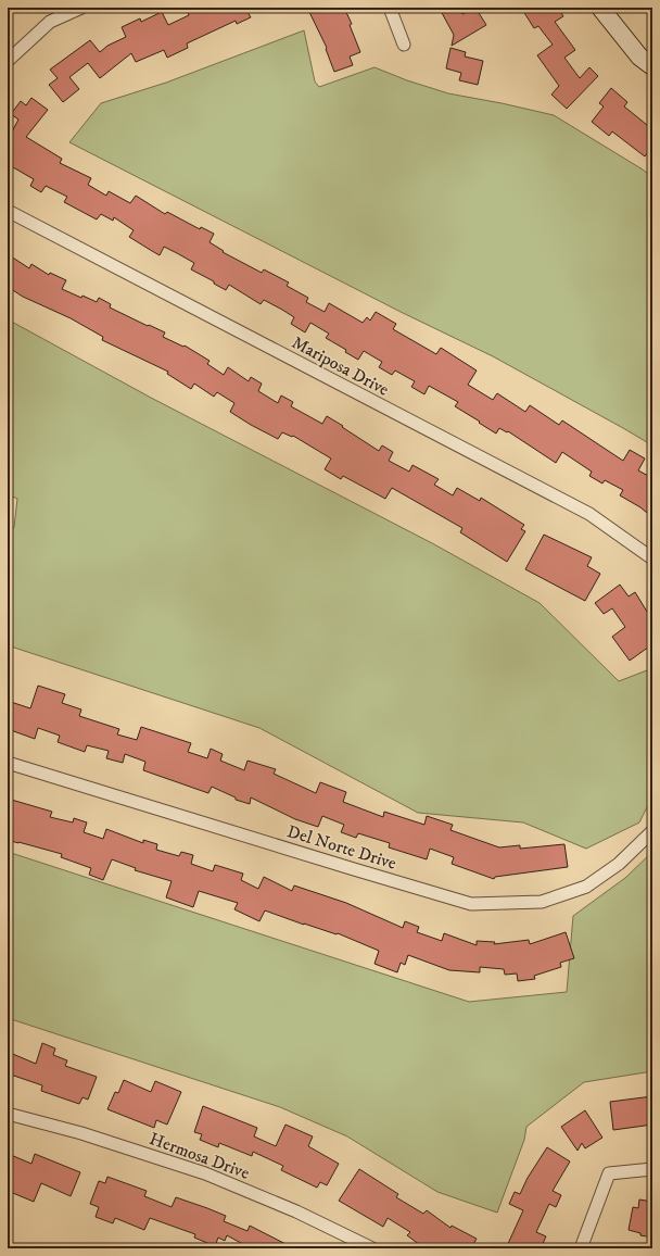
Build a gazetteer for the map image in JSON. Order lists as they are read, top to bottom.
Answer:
{
  "streets": {
    "street": ["Mariposa Drive", "Del Norte Drive", "Hermosa Drive"]
  }
}
